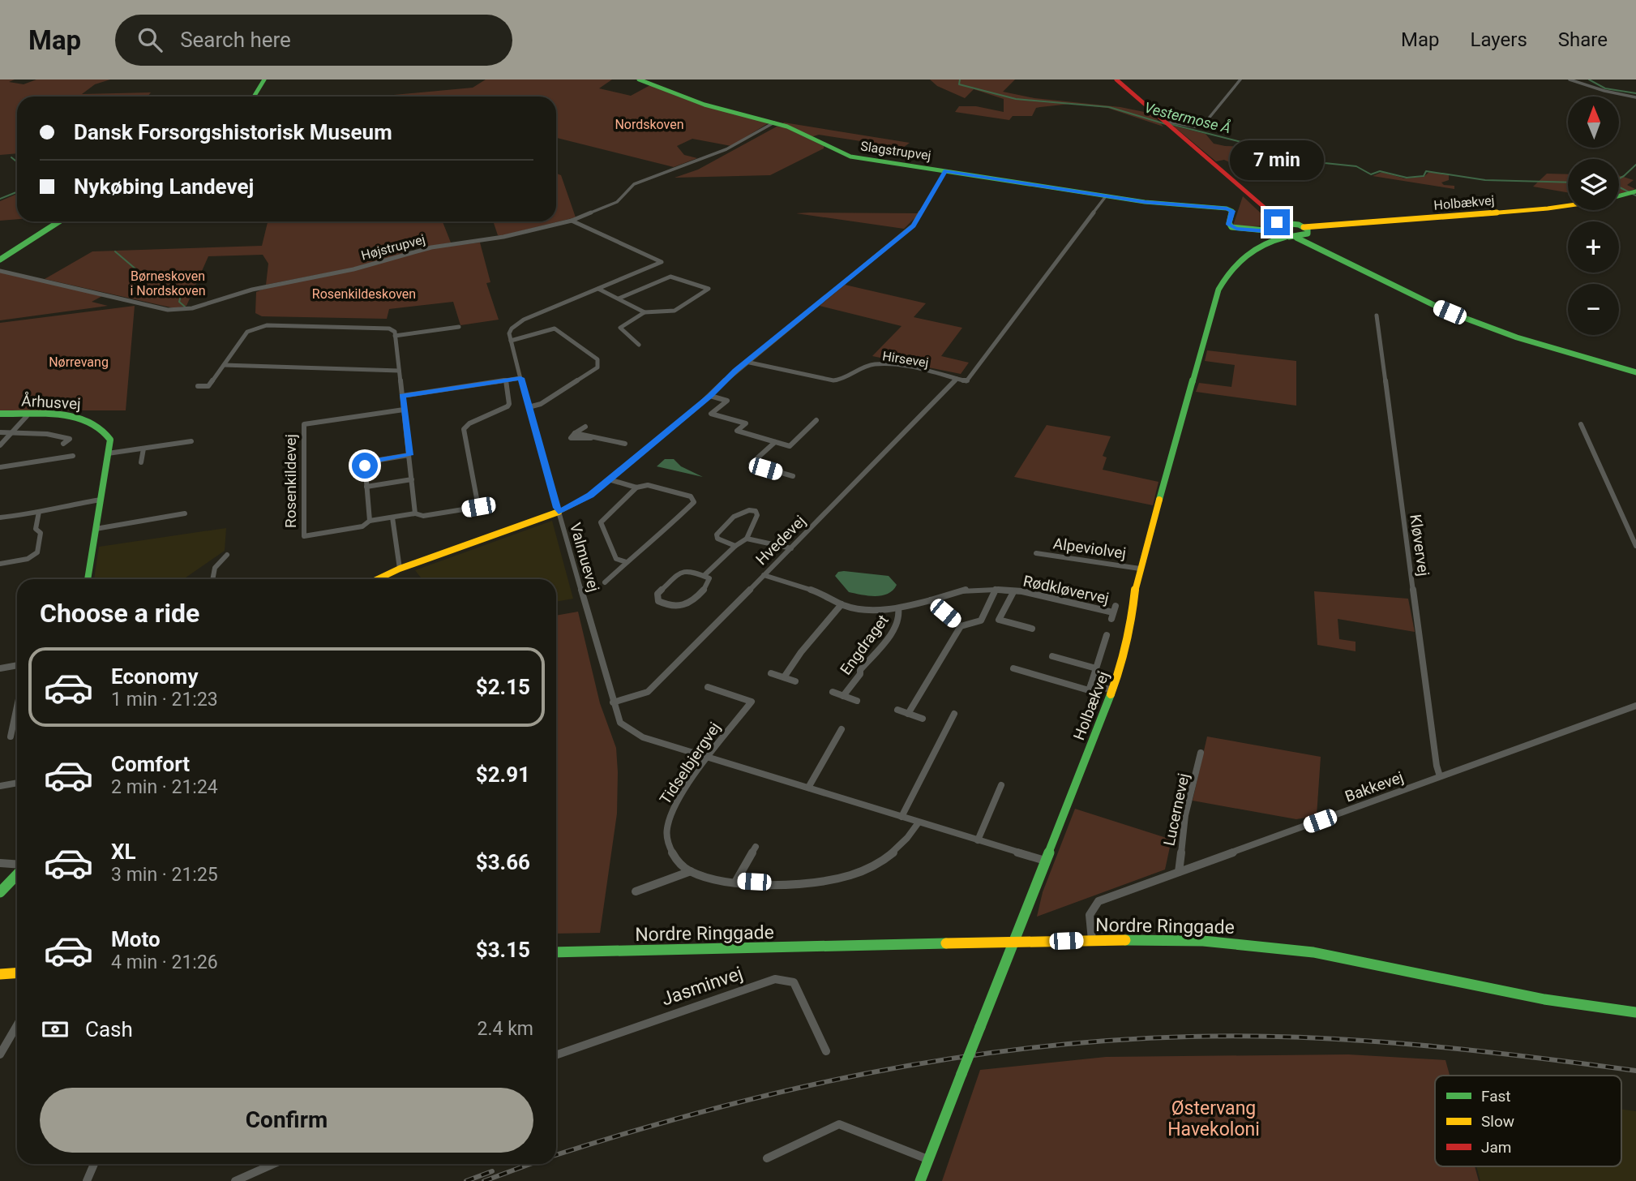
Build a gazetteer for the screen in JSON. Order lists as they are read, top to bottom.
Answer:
{
  "streets": {
    "street": [
      "Slagstrupvej",
      "Holbækvej",
      "Højstrupvej",
      "Hirsevej",
      "Århusvej",
      "Rosenkildevej",
      "Hvedevej",
      "Kløvervej",
      "Alpeviolvej",
      "Valmuevej",
      "Rødkløvervej",
      "Engdraget",
      "Tidselbjergvej",
      "Bakkevej",
      "Lucernevej",
      "Nordre Ringgade",
      "Jasminvej"
    ]
  },
  "crossings": [
    ["Slagstrupvej", "Holbækvej"],
    ["Slagstrupvej", "Højstrupvej"],
    ["Slagstrupvej", "Hirsevej"],
    ["Holbækvej", "Alpeviolvej"],
    ["Holbækvej", "Valmuevej"],
    ["Holbækvej", "Nordre Ringgade"],
    ["Hirsevej", "Hvedevej"],
    ["Hvedevej", "Valmuevej"],
    ["Hvedevej", "Engdraget"],
    ["Kløvervej", "Bakkevej"],
    ["Valmuevej", "Tidselbjergvej"],
    ["Rødkløvervej", "Engdraget"],
    ["Bakkevej", "Lucernevej"],
    ["Bakkevej", "Nordre Ringgade"]
  ],
  "water": ["Vestermose Å"],
  "parks": [
    "Nordskoven",
    "Børneskoven i Nordskoven",
    "Rosenkildeskoven",
    "Nørrevang",
    "Østervang Havekoloni"
  ],
  "legend": ["Fast", "Slow", "Jam"],
  "north": "top",
  "page": {
    "header": "Map",
    "search": "Search here",
    "nav": ["Map", "Layers", "Share"],
    "map_buttons": ["+", "−"],
    "banner": ["Dansk Forsorgshistorisk Museum", "Nykøbing Landevej"],
    "bubble": "7 min",
    "heading": "Choose a ride",
    "list": [
      {
        "name": "Economy",
        "note": "1 min · 21:23",
        "value": "$2.15"
      },
      {
        "name": "Comfort",
        "note": "2 min · 21:24",
        "value": "$2.91"
      },
      {
        "name": "XL",
        "note": "3 min · 21:25",
        "value": "$3.66"
      },
      {
        "name": "Moto",
        "note": "4 min · 21:26",
        "value": "$3.15"
      }
    ],
    "pay": ["Cash", "2.4 km"],
    "buttons": "Confirm"
  }
}
